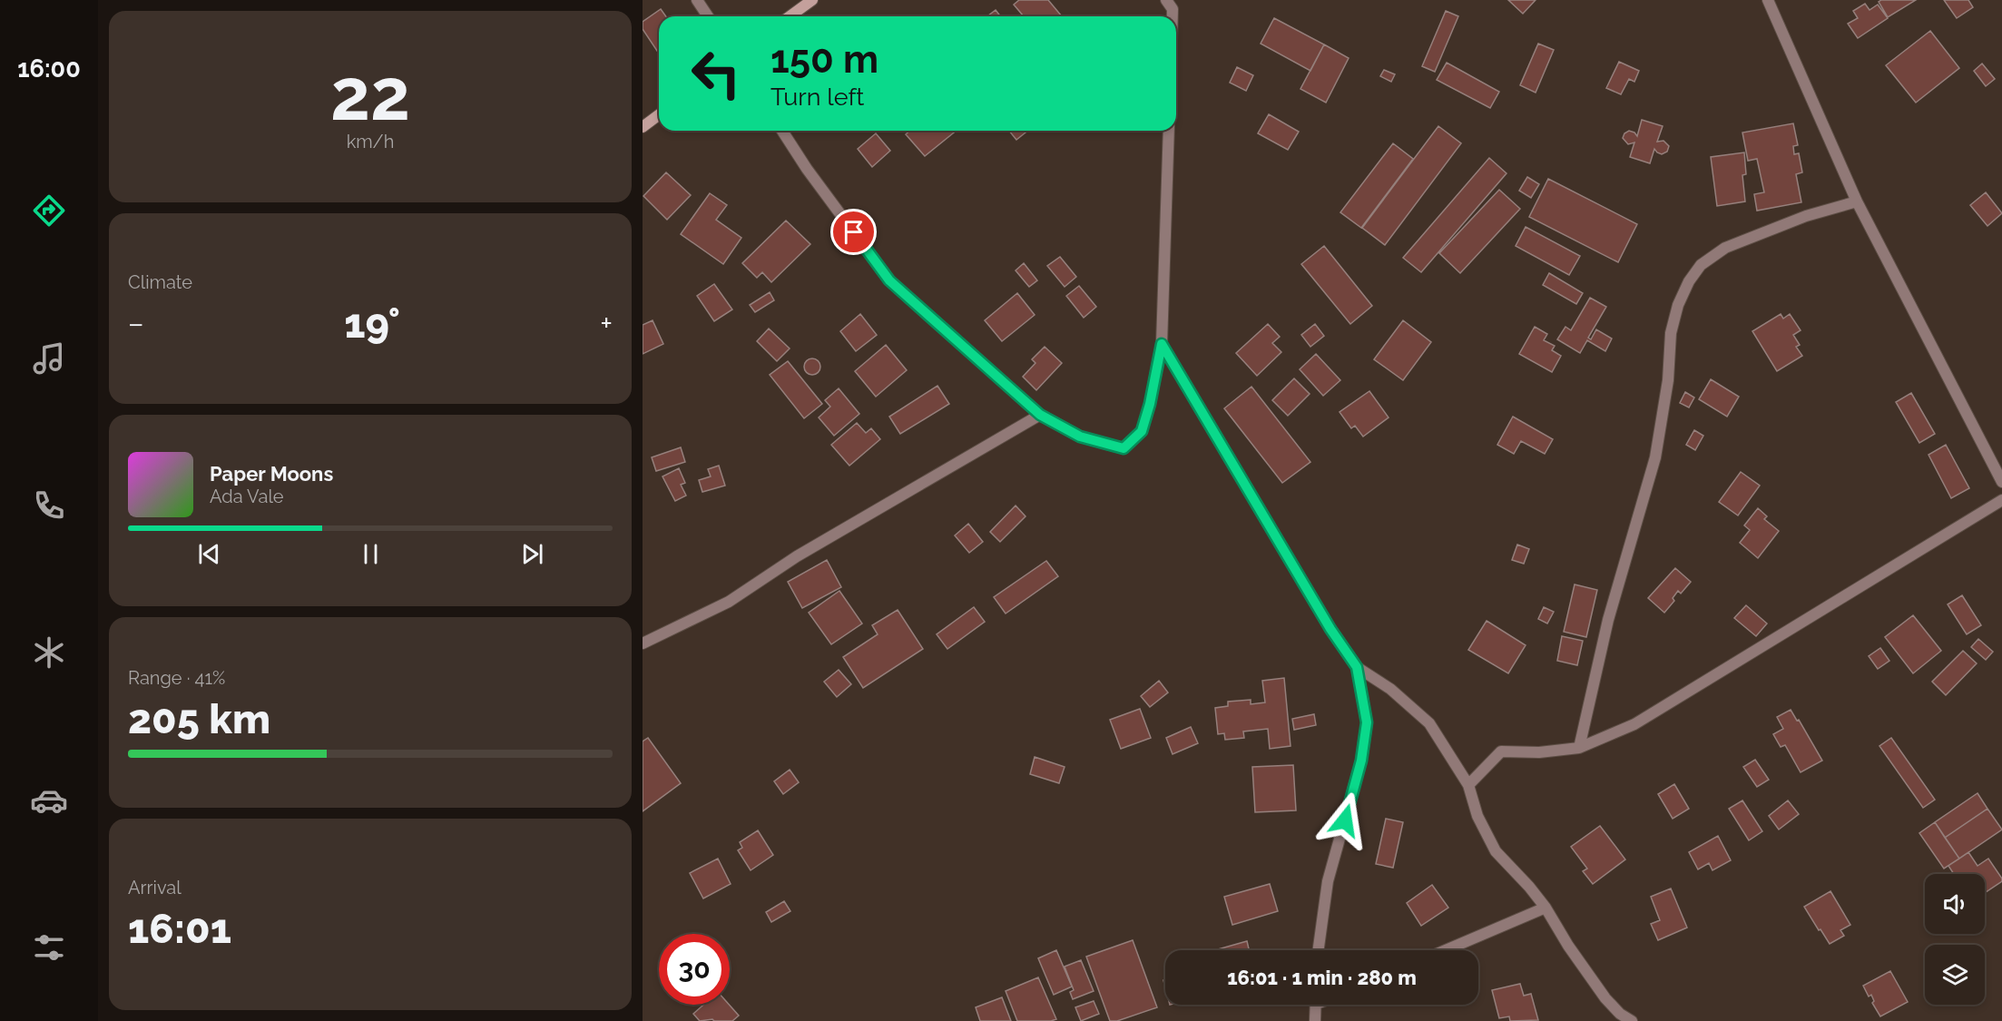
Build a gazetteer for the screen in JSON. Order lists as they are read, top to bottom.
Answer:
{
  "page": {
    "tabs": "16:00",
    "tile": [
      ["22", "km/h"],
      "Climate",
      ["Range · 41%", "205 km"],
      ["Arrival", "16:01"]
    ],
    "turn": ["150 m", "Turn left"],
    "heat": ["−", "19°", "+"],
    "song": ["Paper Moons", "Ada Vale"],
    "limit": "30",
    "trip": "16:01 · 1 min · 280 m"
  }
}
